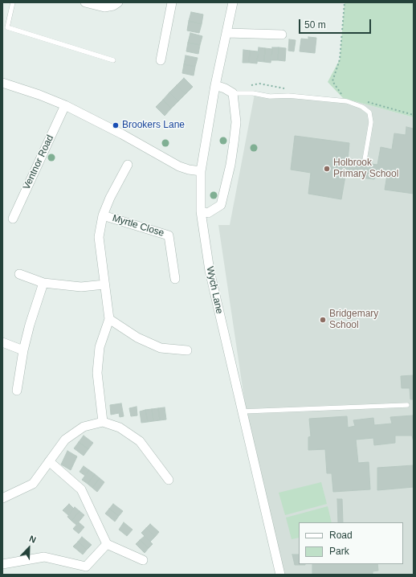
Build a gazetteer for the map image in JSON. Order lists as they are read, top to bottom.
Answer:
{
  "streets": {
    "street": ["Ventnor Road", "Myrtle Close", "Wych Lane"]
  },
  "places": ["Brookers Lane", "Holbrook Primary School", "Bridgemary School"],
  "legend": ["Road", "Park"],
  "scale_bar": "50 m",
  "north": "top right"
}
